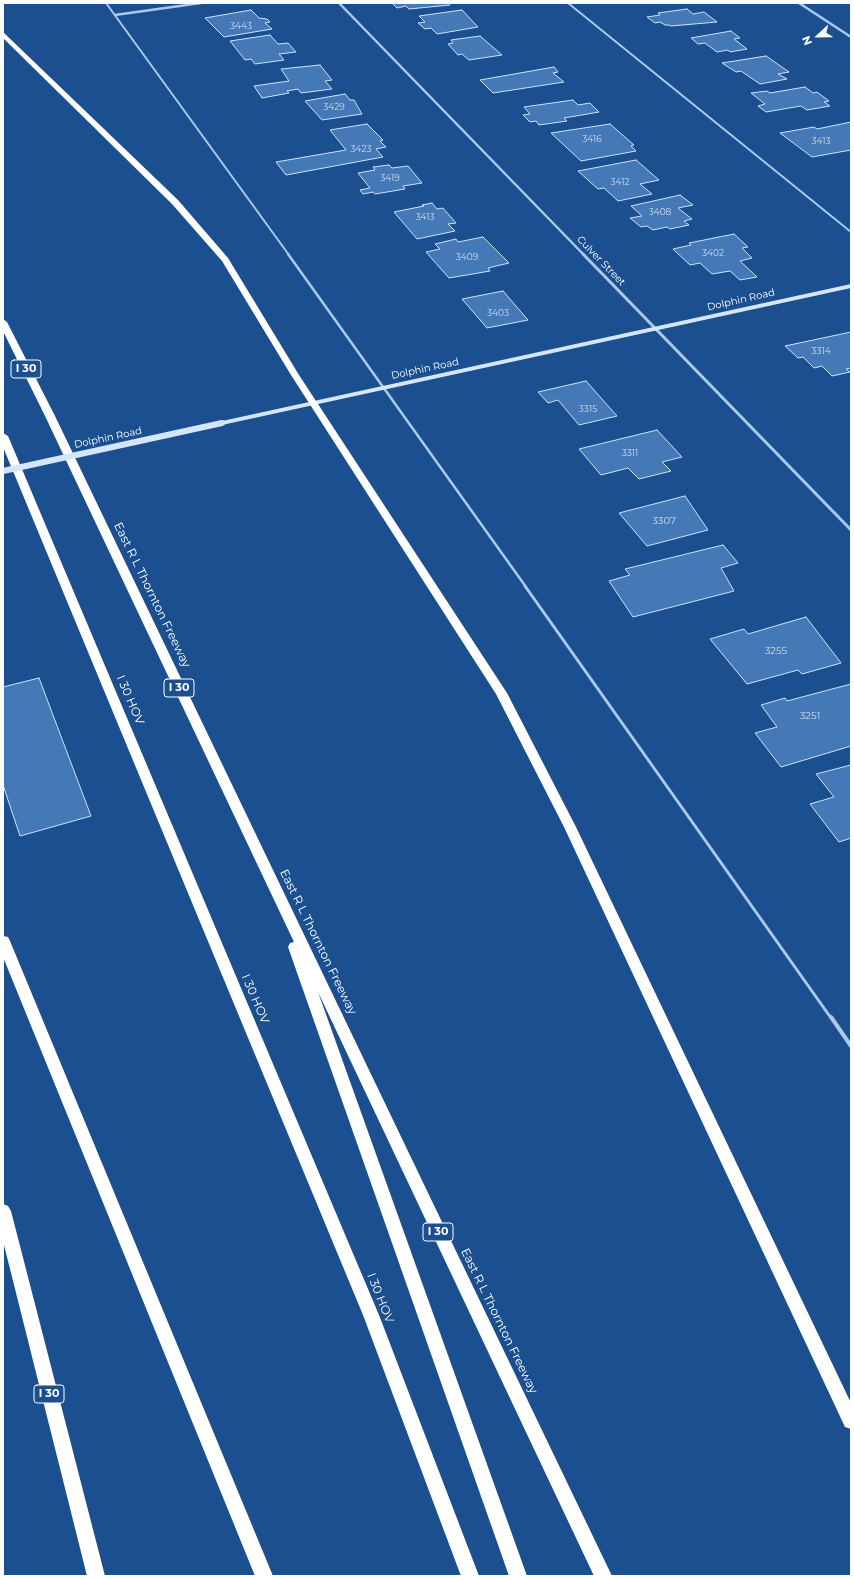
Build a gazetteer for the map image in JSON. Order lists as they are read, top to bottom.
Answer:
{
  "streets": {
    "highway": ["I 30", "East R L Thornton Freeway", "I 30 HOV"],
    "main road": ["Dolphin Road"],
    "street": ["Culver Street"]
  },
  "crossings": [
    ["Culver Street", "Dolphin Road"]
  ],
  "house_numbers": [
    "3443",
    "3429",
    "3416",
    "3413",
    "3423",
    "3419",
    "3412",
    "3408",
    "3413",
    "3402",
    "3409",
    "3403",
    "3314",
    "3315",
    "3311",
    "3307",
    "3255",
    "3251"
  ],
  "north": "left"
}
